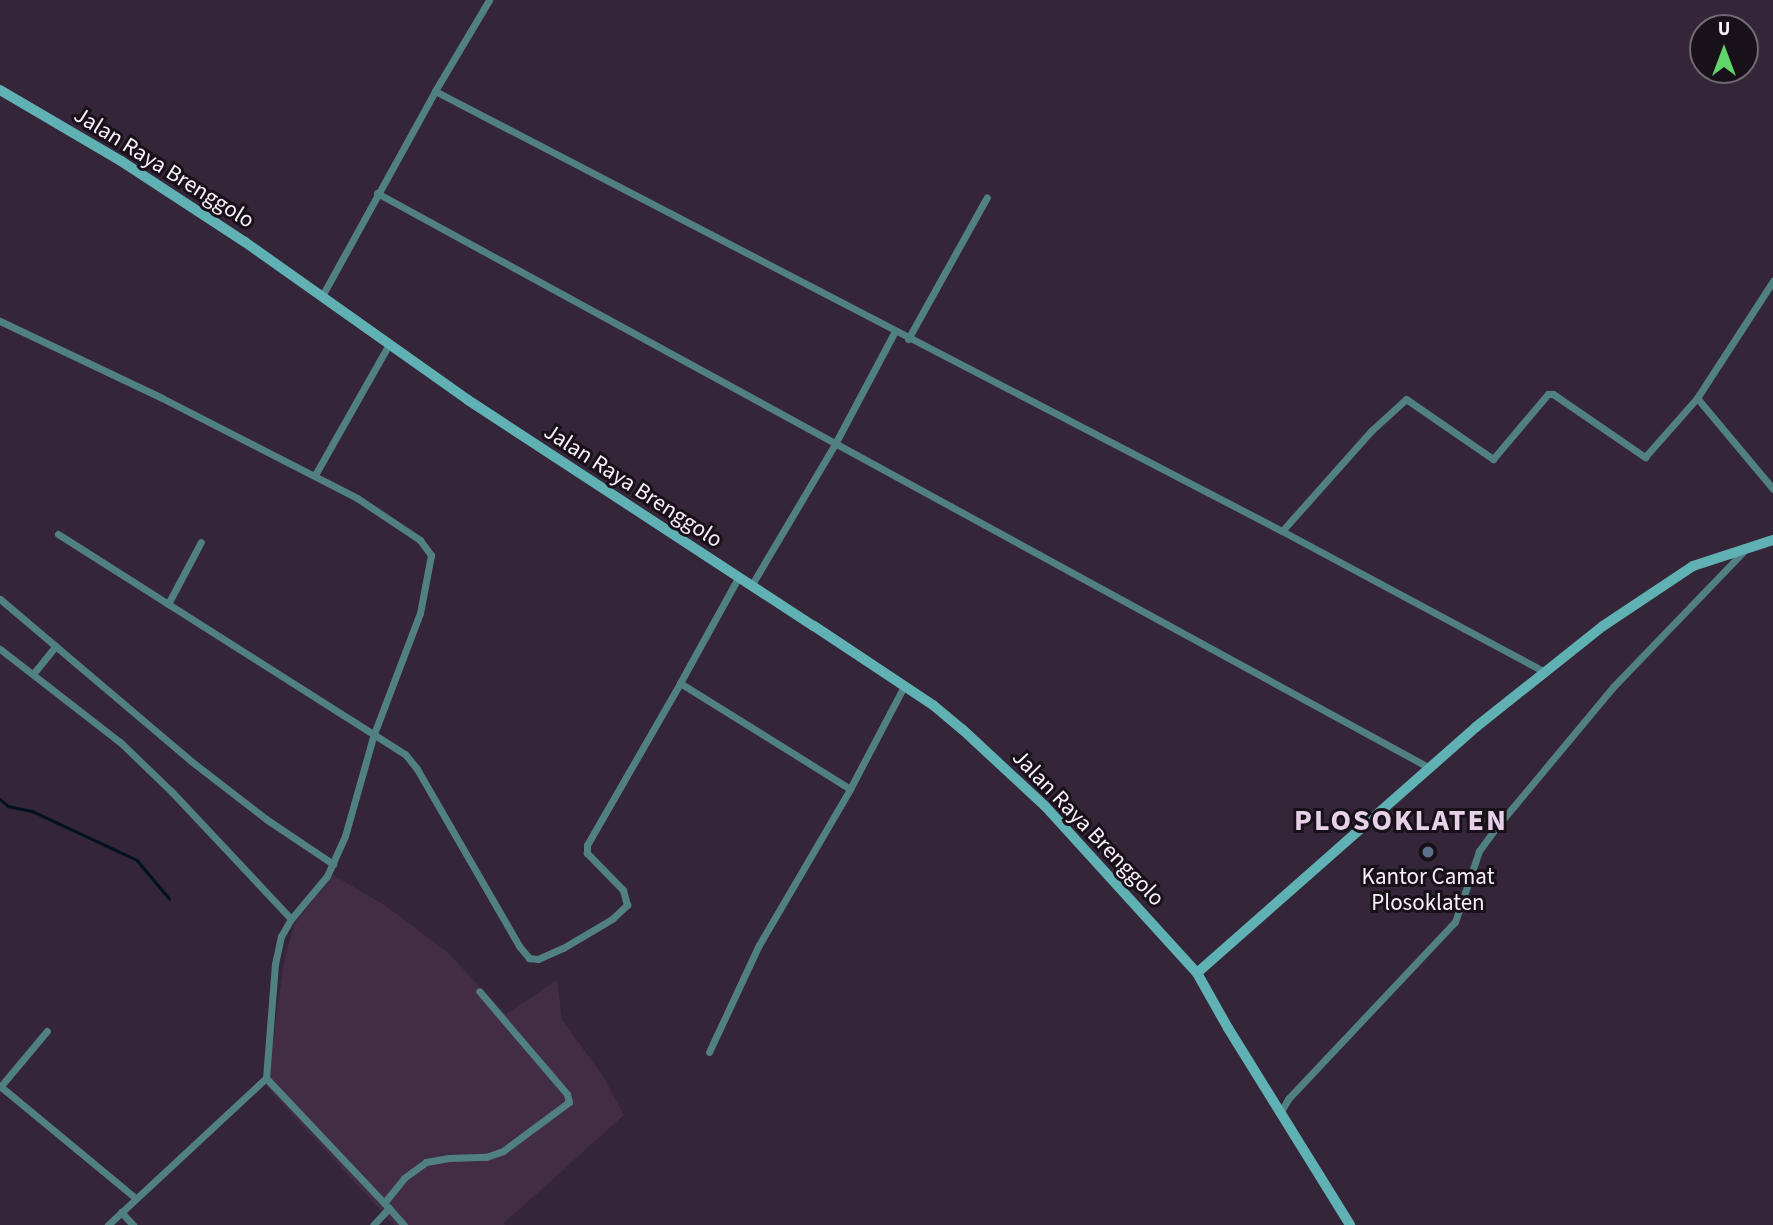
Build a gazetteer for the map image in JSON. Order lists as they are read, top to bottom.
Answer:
{
  "streets": {
    "main road": ["Jalan Raya Brenggolo"]
  },
  "districts": ["PLOSOKLATEN"],
  "places": ["Kantor Camat Plosoklaten"],
  "north": "top"
}
